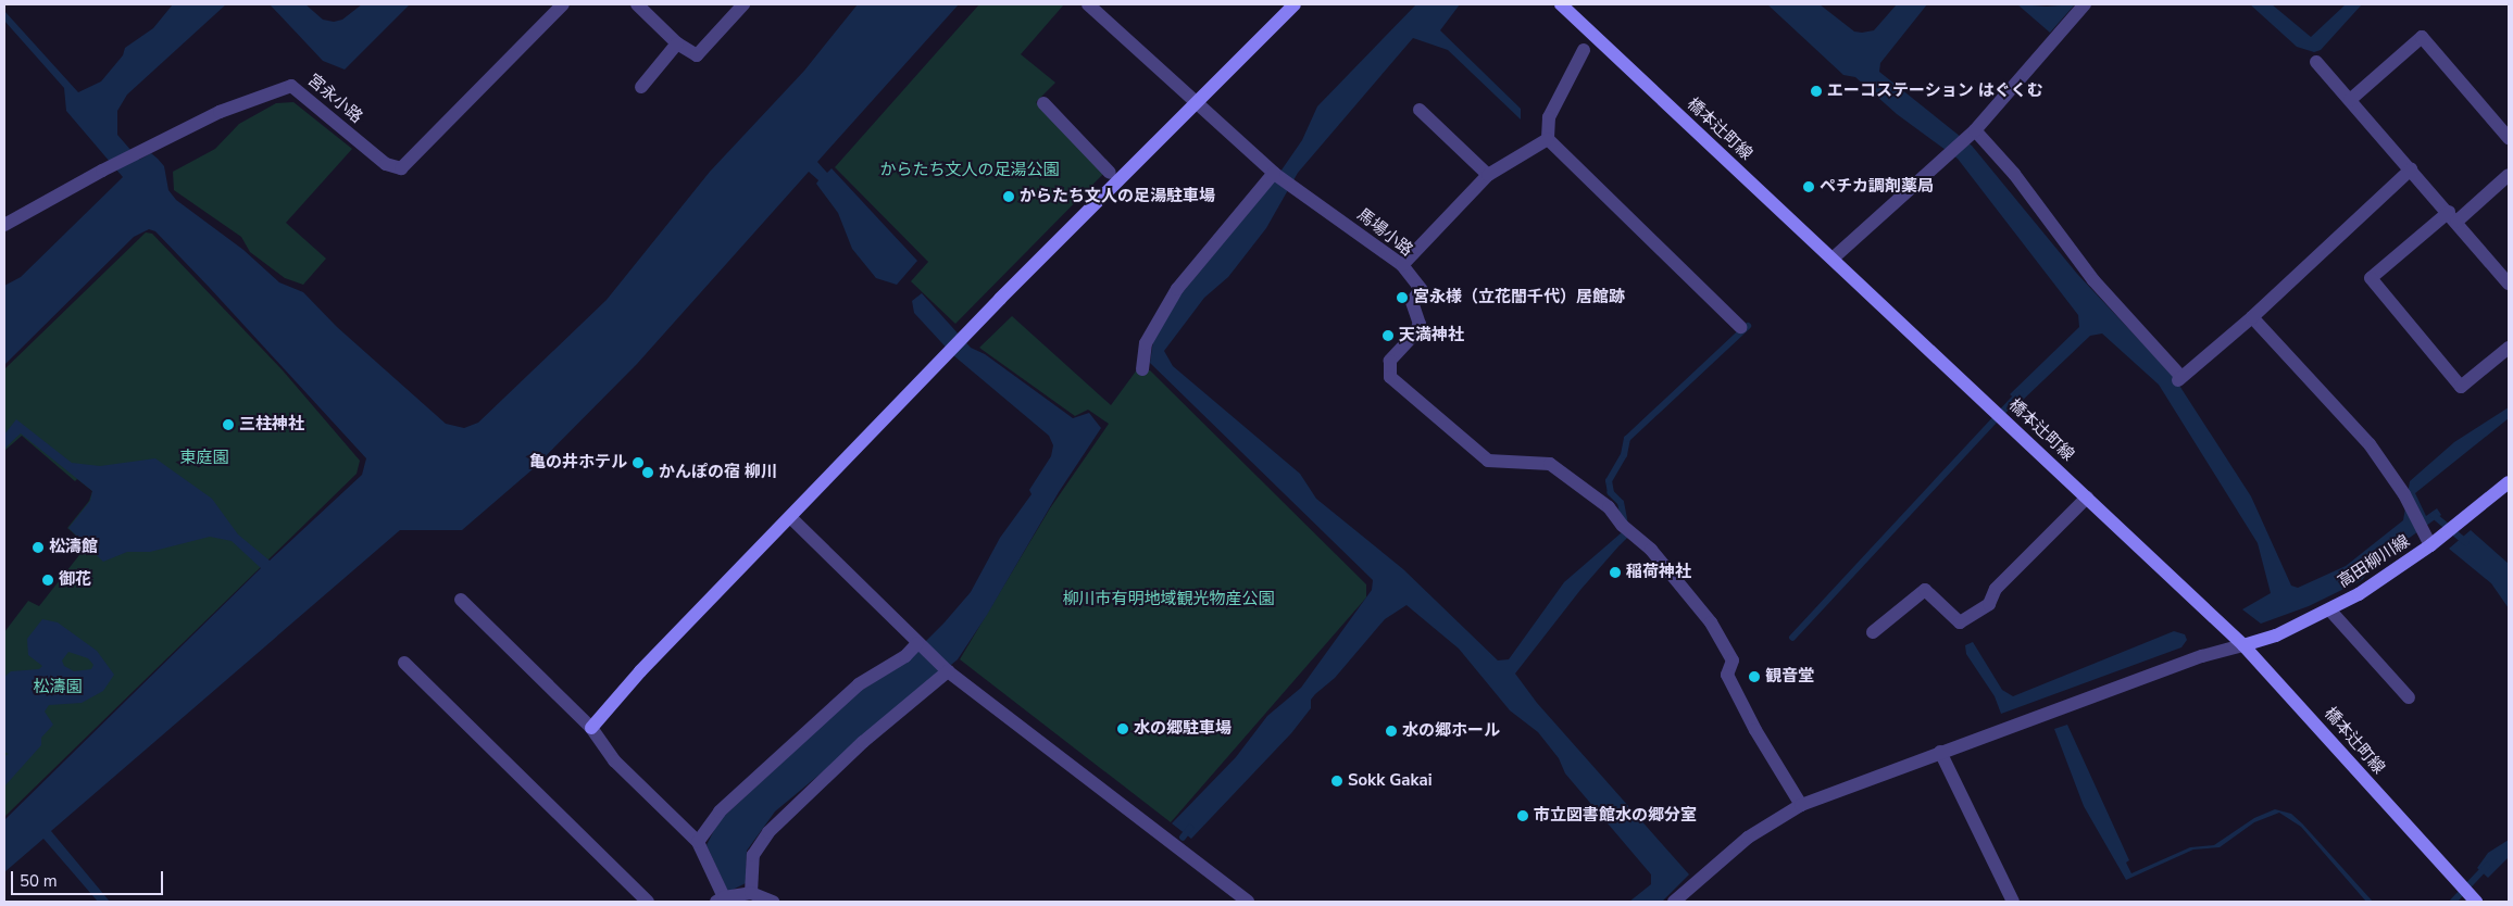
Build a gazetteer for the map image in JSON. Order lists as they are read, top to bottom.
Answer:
{
  "streets": {
    "main road": ["橋本辻町線", "高田柳川線"],
    "street": ["宮永小路", "馬場小路"]
  },
  "crossings": [
    ["橋本辻町線", "高田柳川線"]
  ],
  "parks": [
    "からたち文人の足湯公園",
    "東庭園",
    "柳川市有明地域観光物産公園",
    "松濤園"
  ],
  "places": [
    "エーコステーション はぐくむ",
    "ペチカ調剤薬局",
    "からたち文人の足湯駐車場",
    "宮永様（立花誾千代）居館跡",
    "天満神社",
    "三柱神社",
    "亀の井ホテル",
    "かんぽの宿 柳川",
    "松濤館",
    "稲荷神社",
    "御花",
    "観音堂",
    "水の郷駐車場",
    "水の郷ホール",
    "Sokk Gakai",
    "市立図書館水の郷分室"
  ],
  "scale_bar": "50 m"
}
